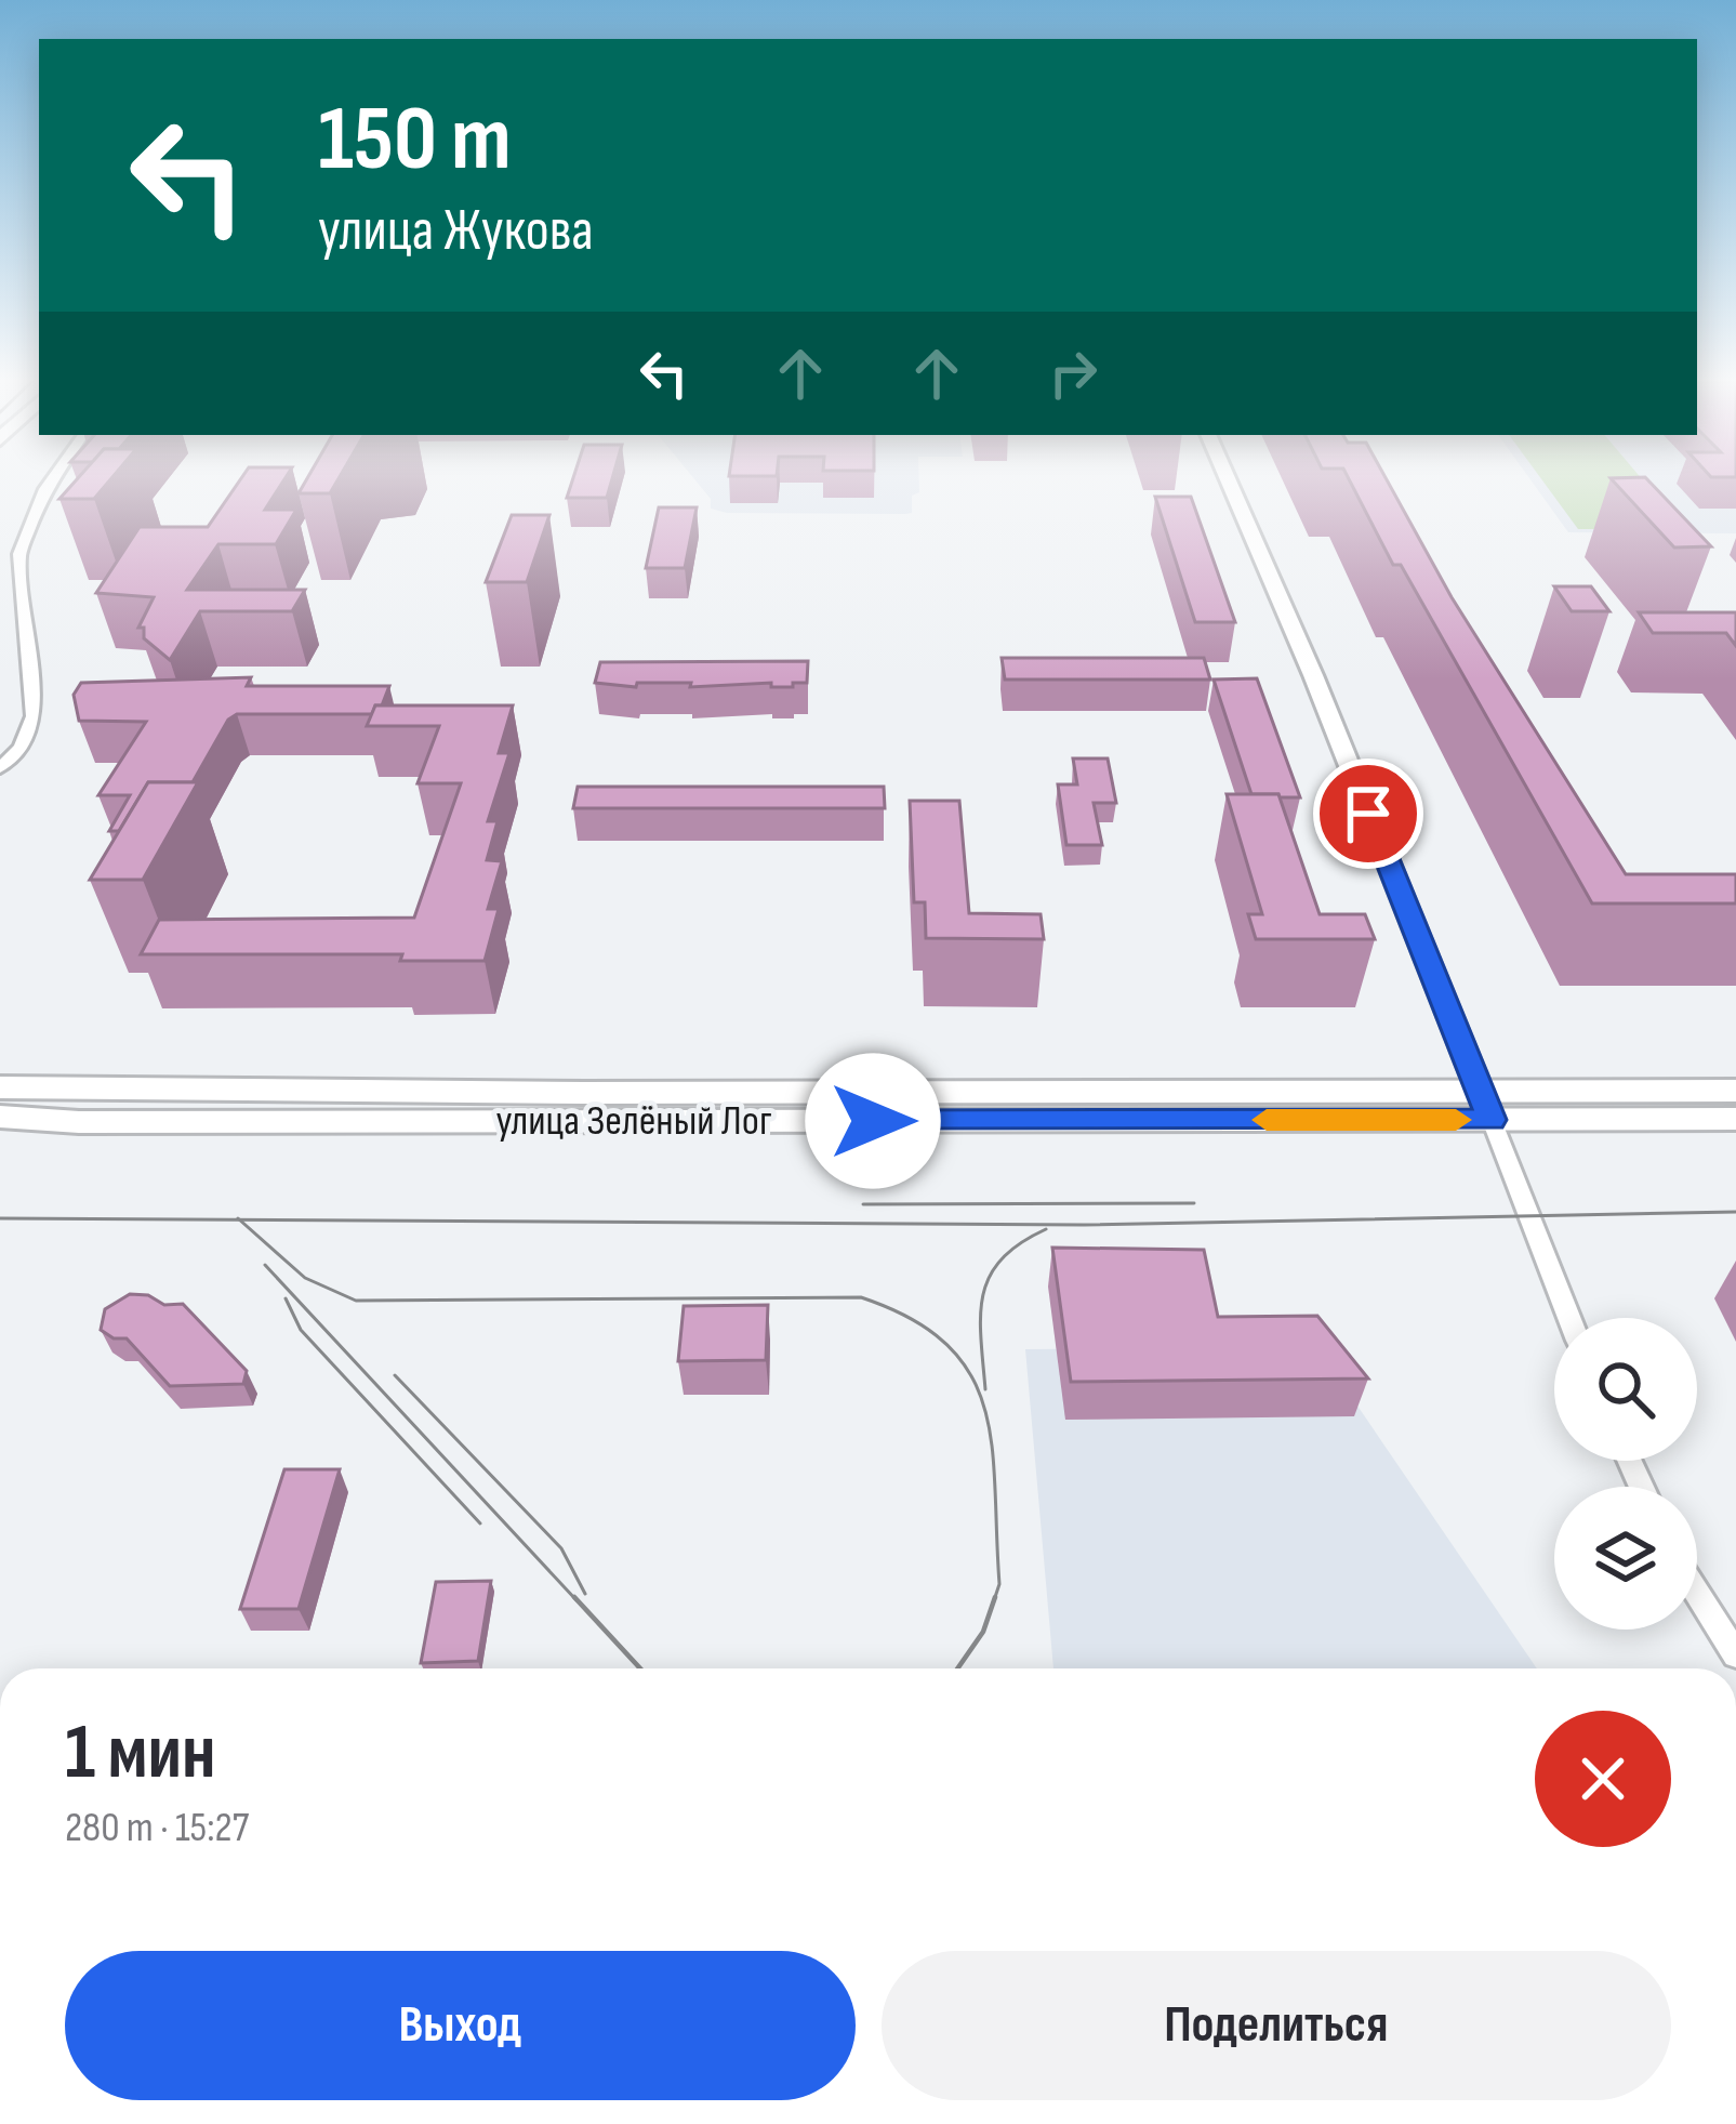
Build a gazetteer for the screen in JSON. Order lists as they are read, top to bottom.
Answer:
{
  "streets": {
    "main road": ["улица Зелёный Лог"]
  },
  "page": {
    "turn": ["150 m", "улица Жукова"],
    "heading": ["1 мин", "280 m · 15:27"],
    "buttons": ["Выход", "Поделиться"]
  }
}
